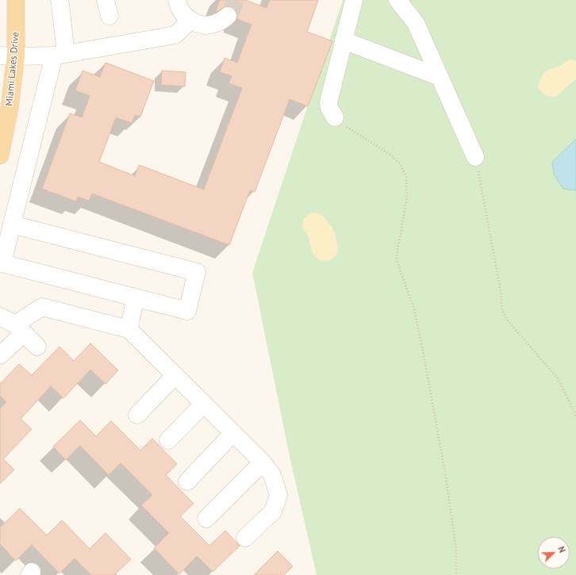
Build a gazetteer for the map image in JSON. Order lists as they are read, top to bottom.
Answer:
{
  "streets": {
    "main road": ["Miami Lakes Drive"]
  },
  "north": "top right"
}
